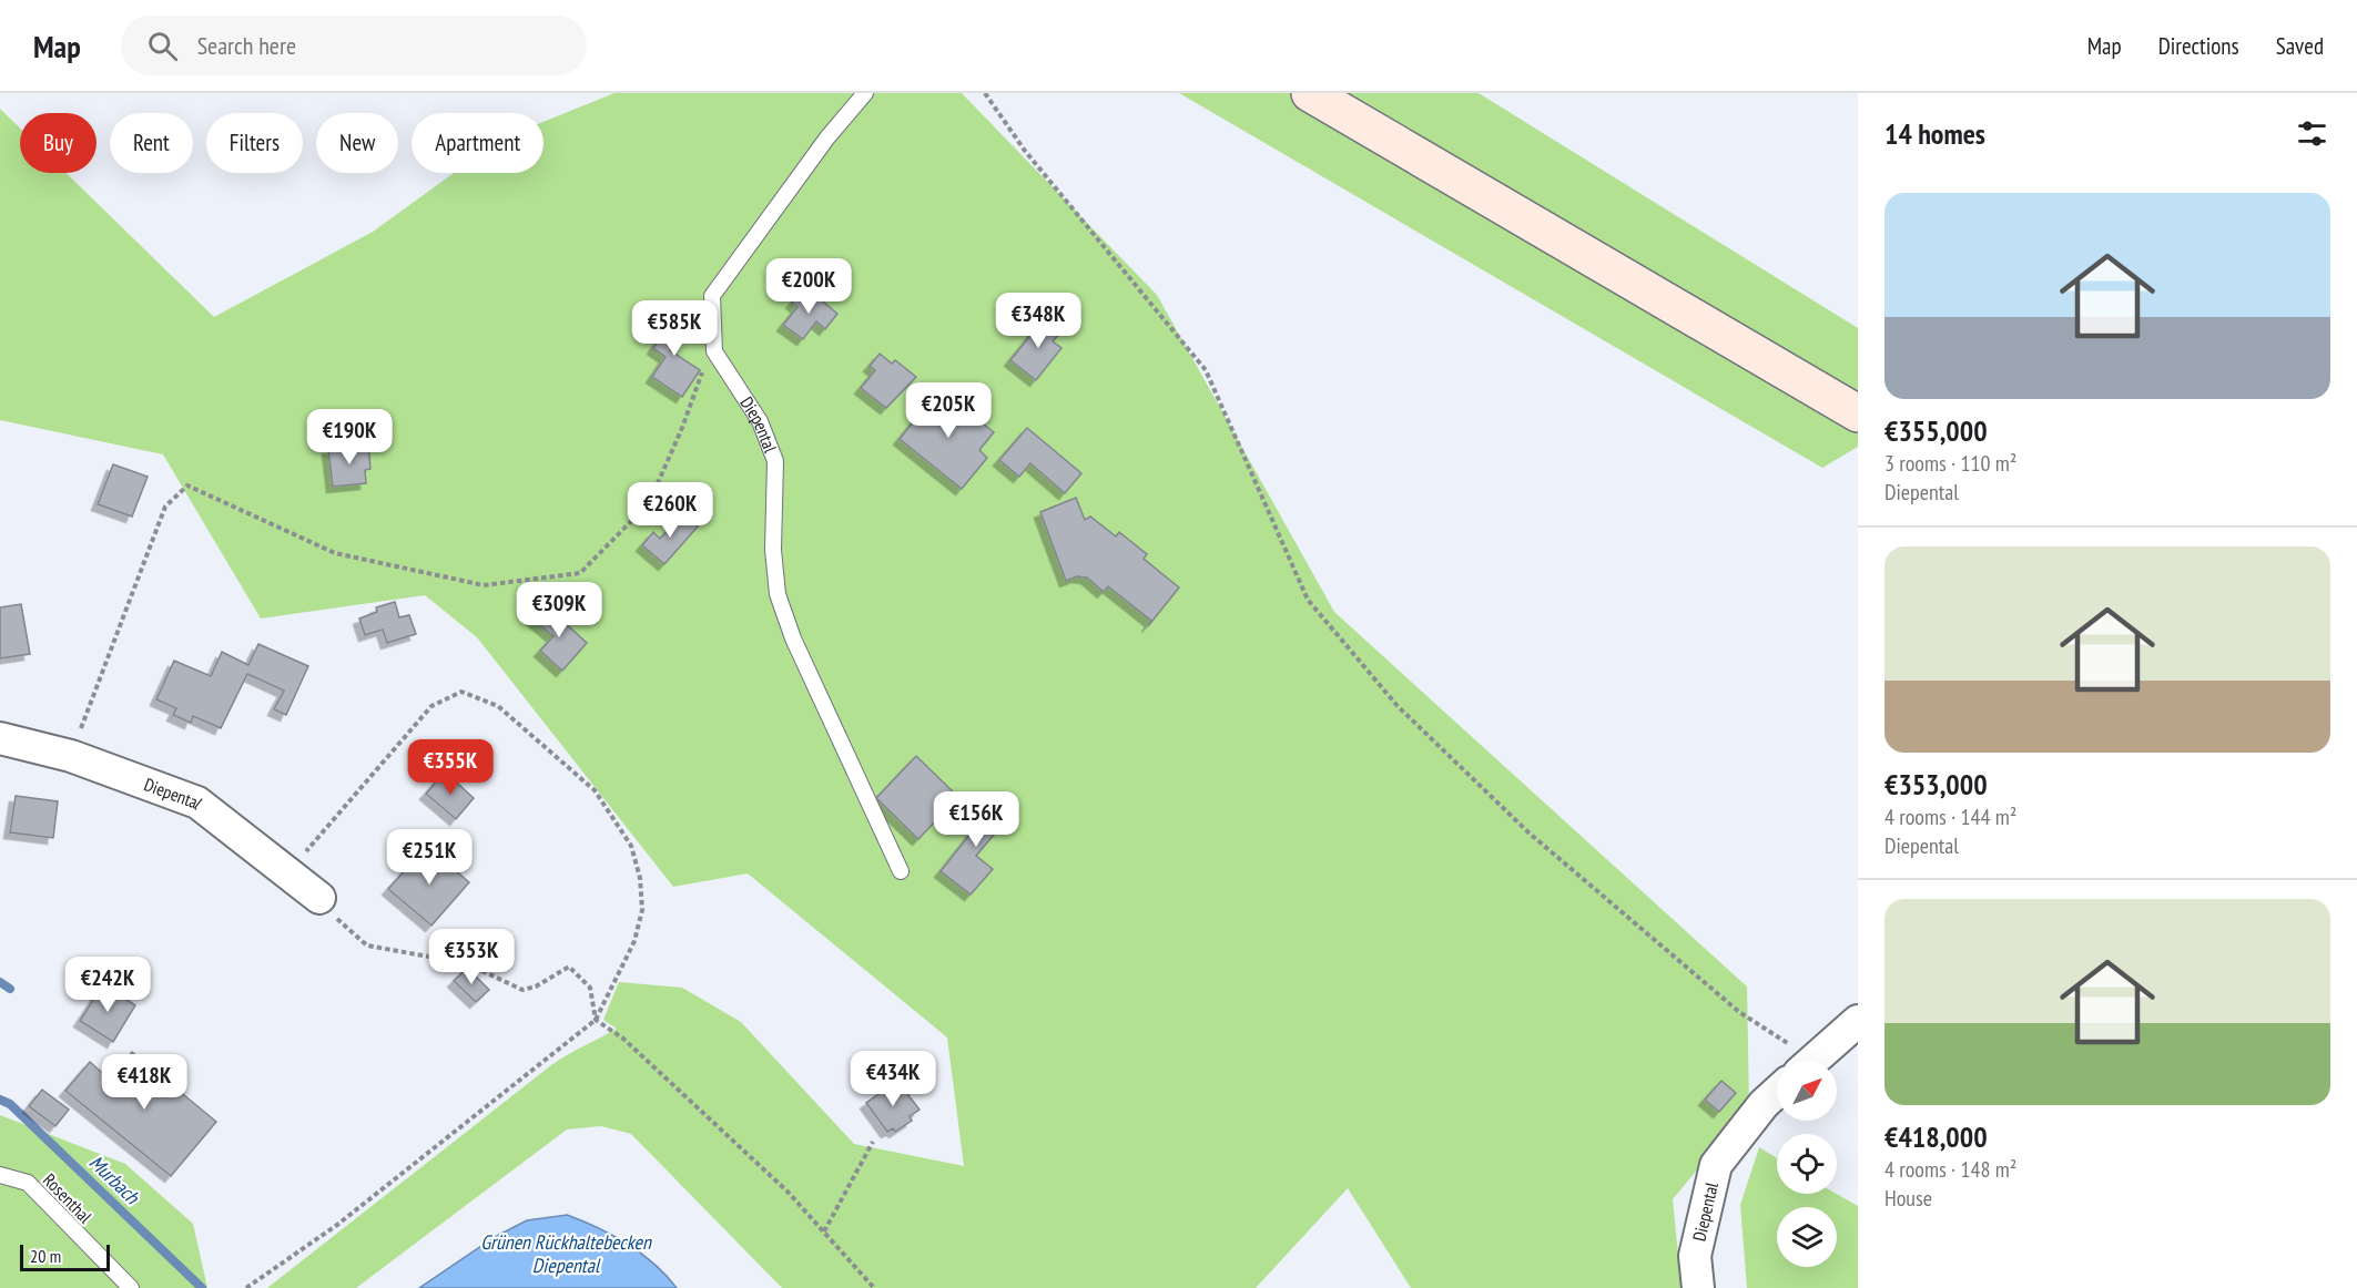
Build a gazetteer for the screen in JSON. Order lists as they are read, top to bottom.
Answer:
{
  "streets": {
    "street": ["Diepental"],
    "lane": ["Rosenthal"]
  },
  "water": ["Murbach", "Grünen Rückhaltebecken Diepental"],
  "scale_bar": "20 m",
  "north": "top right",
  "page": {
    "header": "Map",
    "search": "Search here",
    "nav": ["Map", "Directions", "Saved"],
    "heading": "14 homes",
    "chip": [
      "Buy",
      "Rent",
      "Filters",
      "New",
      "Apartment"
    ],
    "list": [
      {
        "name": "€355,000",
        "note": "3 rooms · 110 m² · Diepental"
      },
      {
        "name": "€353,000",
        "note": "4 rooms · 144 m² · Diepental"
      },
      {
        "name": "€418,000",
        "note": "4 rooms · 148 m² · House"
      }
    ],
    "price": [
      "€200K",
      "€348K",
      "€585K",
      "€205K",
      "€190K",
      "€260K",
      "€309K",
      "€355K",
      "€156K",
      "€251K",
      "€353K",
      "€242K",
      "€434K",
      "€418K"
    ],
    "scale": "20 m"
  }
}
